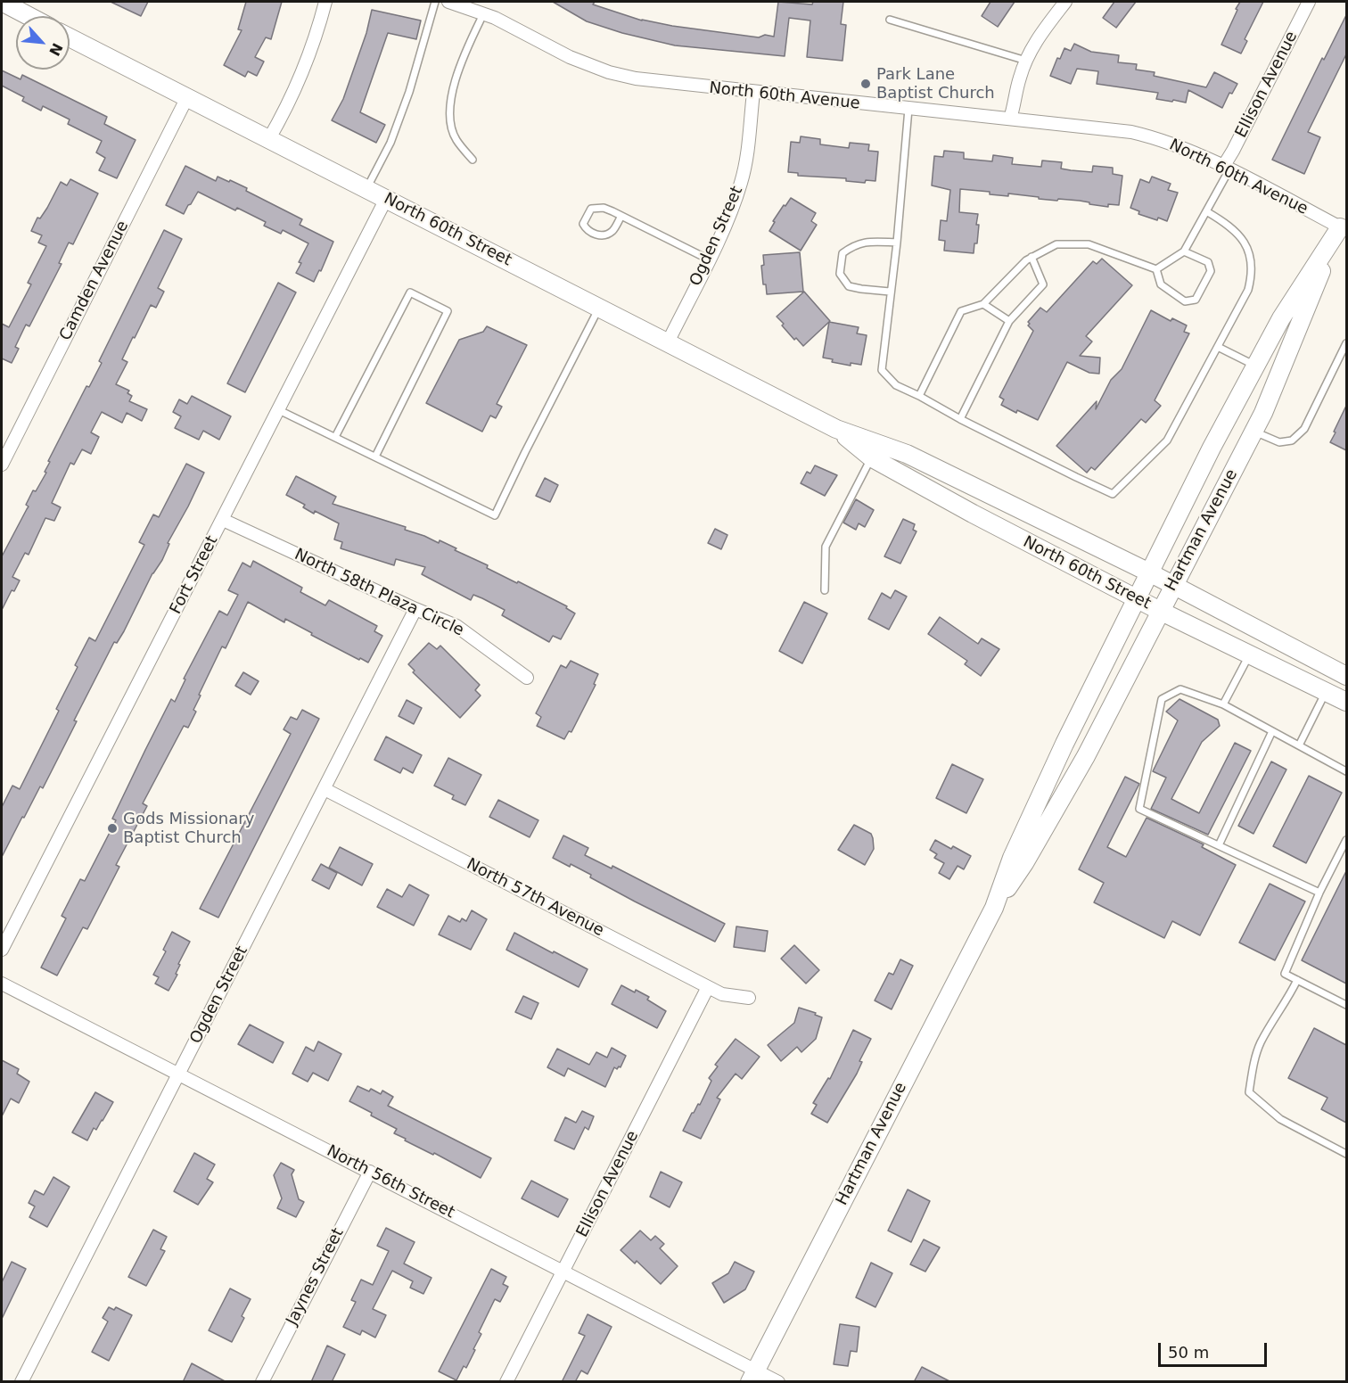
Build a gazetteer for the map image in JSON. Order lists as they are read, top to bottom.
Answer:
{
  "streets": {
    "main road": ["North 60th Street", "Hartman Avenue"],
    "street": [
      "Ellison Avenue",
      "North 60th Avenue",
      "Ogden Street",
      "Camden Avenue",
      "Fort Street",
      "North 58th Plaza Circle",
      "North 57th Avenue",
      "North 56th Street",
      "Jaynes Street"
    ]
  },
  "crossings": [
    ["Ellison Avenue", "North 60th Avenue"],
    ["Ellison Avenue", "North 57th Avenue"],
    ["Ellison Avenue", "North 56th Street"],
    ["North 60th Avenue", "Ogden Street"],
    ["North 60th Avenue", "Hartman Avenue"],
    ["North 60th Street", "Ogden Street"],
    ["North 60th Street", "Camden Avenue"],
    ["North 60th Street", "Hartman Avenue"],
    ["North 60th Street", "Fort Street"],
    ["Ogden Street", "North 58th Plaza Circle"],
    ["Ogden Street", "North 57th Avenue"],
    ["Ogden Street", "North 56th Street"],
    ["Hartman Avenue", "North 56th Street"],
    ["Fort Street", "North 58th Plaza Circle"],
    ["North 56th Street", "Jaynes Street"]
  ],
  "places": ["Park Lane Baptist Church", "Gods Missionary Baptist Church"],
  "scale_bar": "50 m",
  "north": "bottom right"
}
